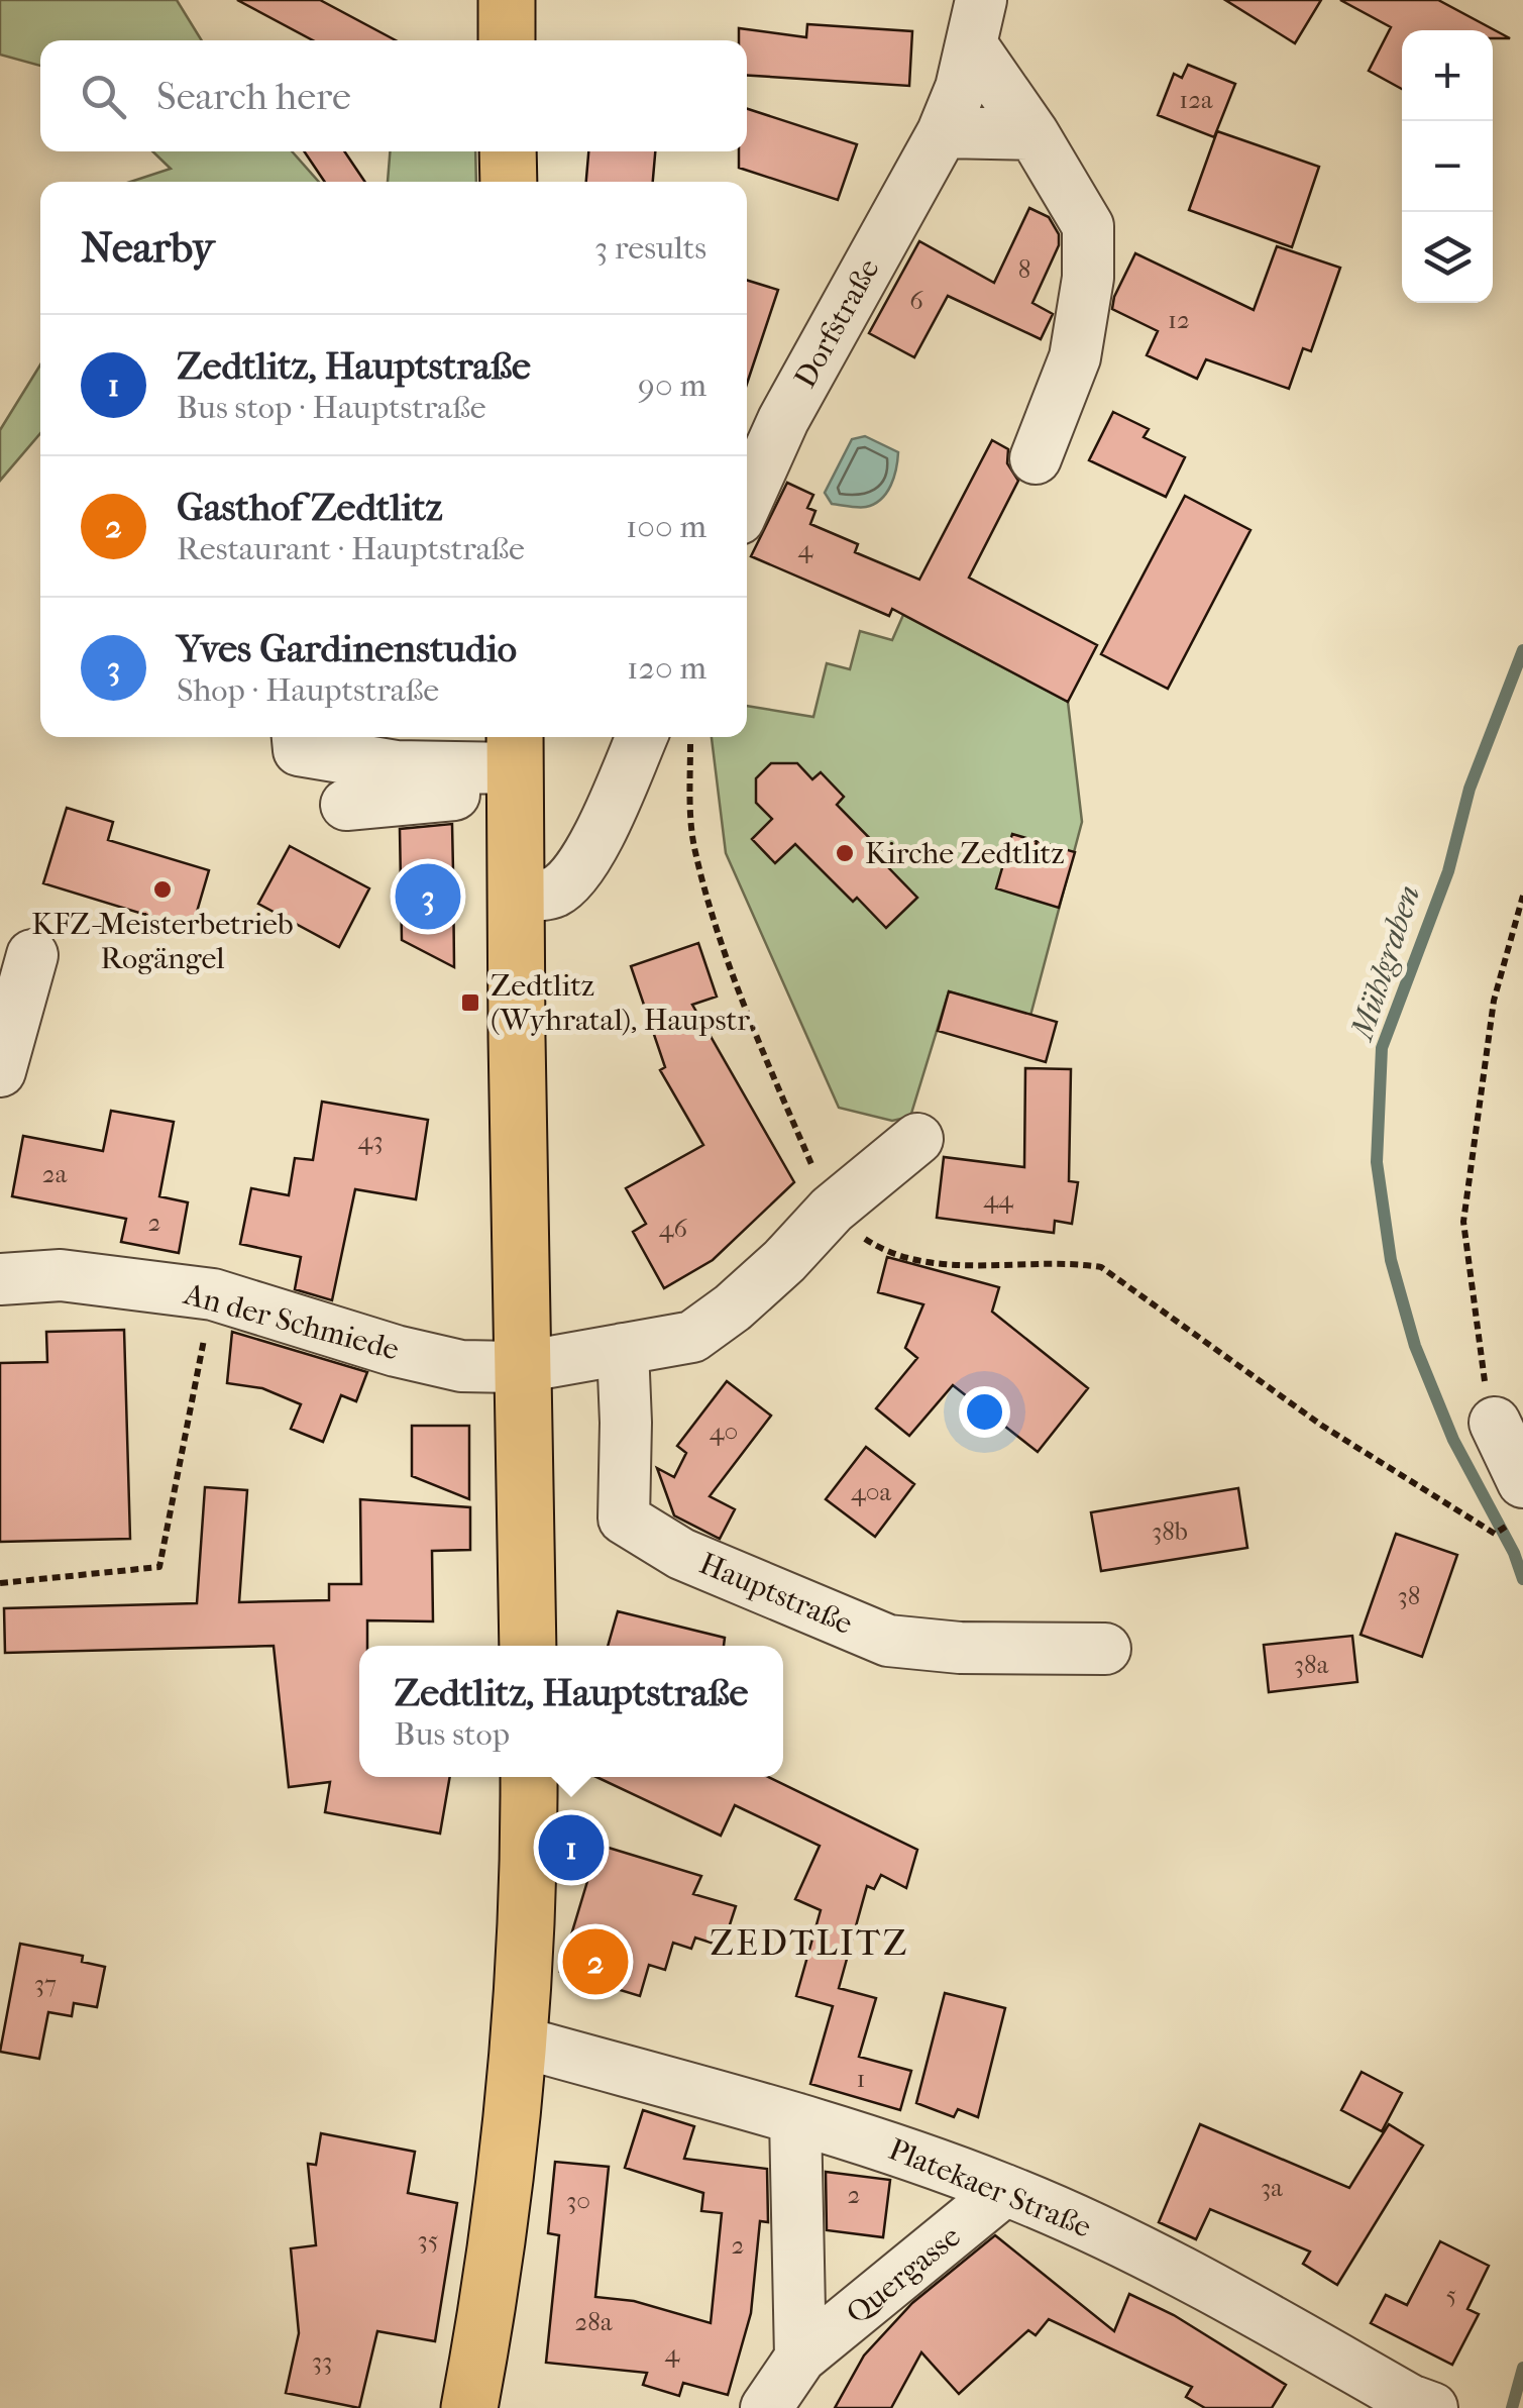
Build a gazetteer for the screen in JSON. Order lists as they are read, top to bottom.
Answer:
{
  "streets": {
    "street": [
      "Dorfstraße",
      "An der Schmiede",
      "Hauptstraße",
      "Platekaer Straße",
      "Quergasse"
    ]
  },
  "crossings": [
    ["Platekaer Straße", "Quergasse"]
  ],
  "districts": ["ZEDTLITZ"],
  "water": ["Mühlgraben"],
  "places": {
    "other": ["Kirche Zedtlitz", "KFZ-Meisterbetrieb Rogängel"],
    "transit": ["Zedtlitz (Wyhratal), Haupstr."]
  },
  "house_numbers": [
    "12a",
    "8",
    "6",
    "12",
    "4",
    "43",
    "2a",
    "44",
    "2",
    "46",
    "40",
    "40a",
    "38b",
    "38",
    "38a",
    "37",
    "1",
    "3a",
    "2",
    "30",
    "35",
    "2",
    "5",
    "28a",
    "4",
    "33"
  ],
  "page": {
    "map_buttons": ["+", "−"],
    "search": "Search here",
    "heading": ["Nearby", "3 results"],
    "list": [
      {
        "mark": "1",
        "name": "Zedtlitz, Hauptstraße",
        "note": "Bus stop · Hauptstraße",
        "value": "90 m"
      },
      {
        "mark": "2",
        "name": "Gasthof Zedtlitz",
        "note": "Restaurant · Hauptstraße",
        "value": "100 m"
      },
      {
        "mark": "3",
        "name": "Yves Gardinenstudio",
        "note": "Shop · Hauptstraße",
        "value": "120 m"
      }
    ],
    "pins": ["3", "1", "2"],
    "popup": ["Zedtlitz, Hauptstraße", "Bus stop"]
  }
}
